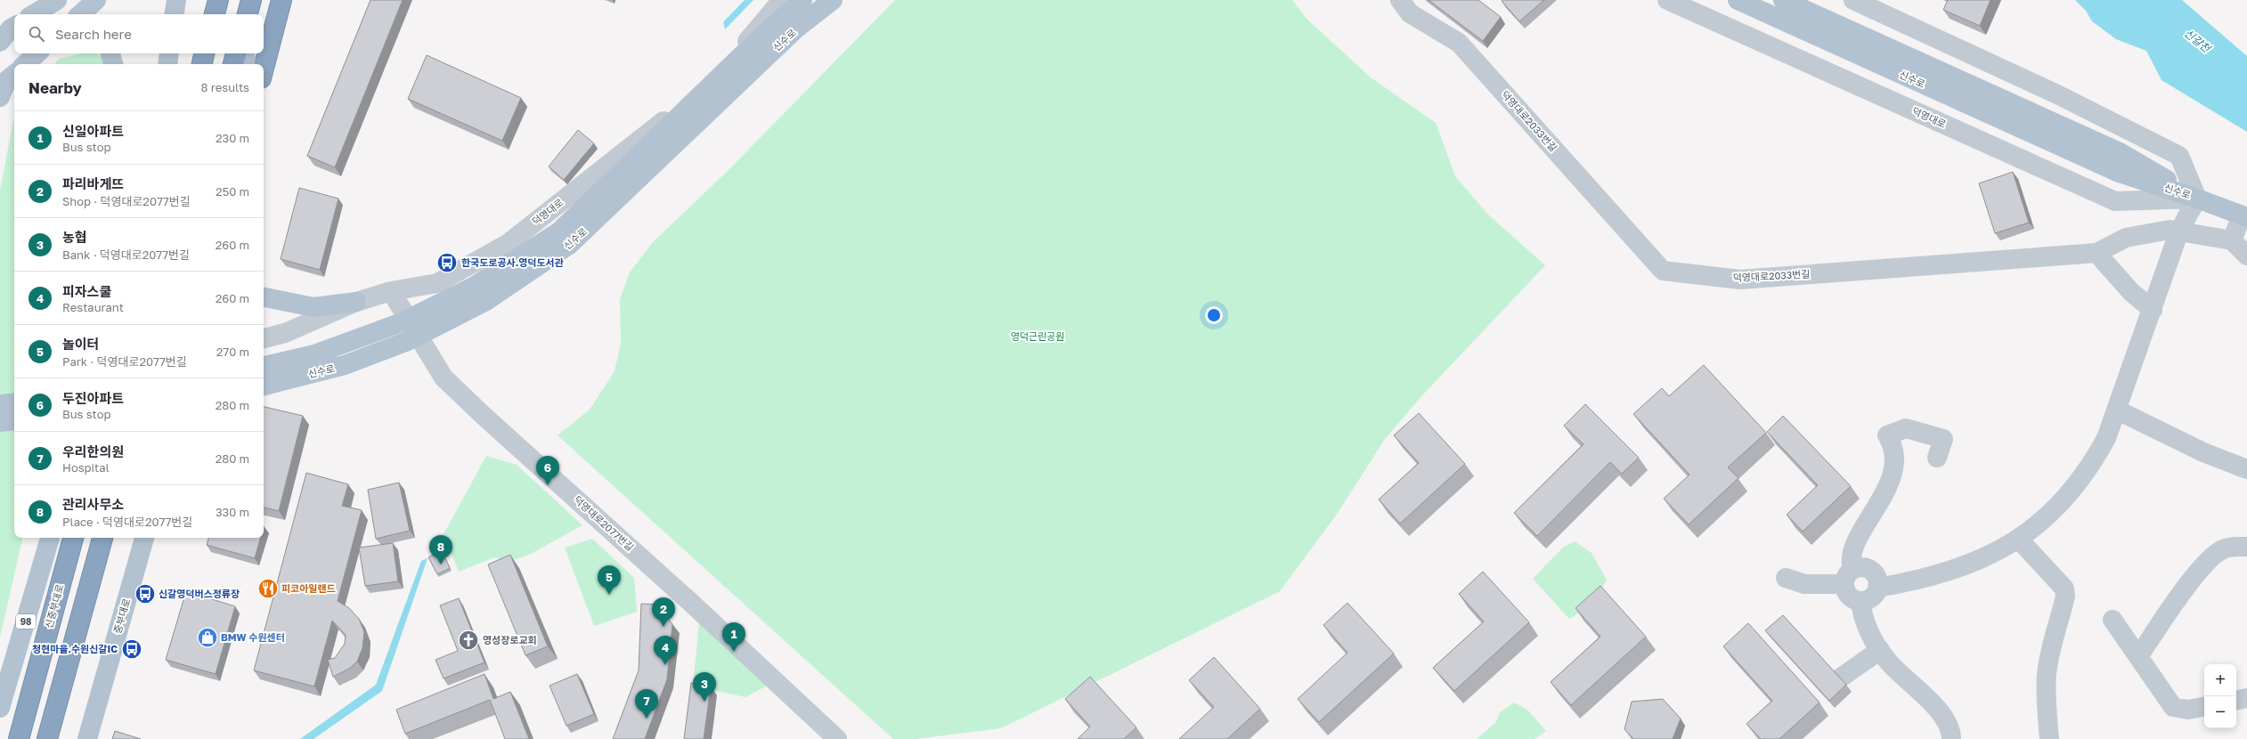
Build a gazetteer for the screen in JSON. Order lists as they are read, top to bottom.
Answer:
{
  "streets": {
    "highway": ["신중부대로"],
    "main road": [
      "신수로",
      "덕영대로",
      "중부대로",
      "98"
    ],
    "street": ["덕영대로2033번길", "덕영대로2077번길"]
  },
  "crossings": [
    ["신수로", "덕영대로"],
    ["덕영대로", "덕영대로2077번길"]
  ],
  "water": ["신갈천"],
  "parks": ["영덕근린공원"],
  "places": {
    "bus stop": ["한국도로공사.영덕도서관", "신갈영덕버스정류장", "청현마을.수원신갈IC"],
    "restaurant": ["피코아일랜드"],
    "shop": ["BMW 수원센터"],
    "church": ["영성장로교회"]
  },
  "page": {
    "search": "Search here",
    "heading": ["Nearby", "8 results"],
    "list": [
      {
        "mark": "1",
        "name": "신일아파트",
        "note": "Bus stop",
        "value": "230 m"
      },
      {
        "mark": "2",
        "name": "파리바게뜨",
        "note": "Shop · 덕영대로2077번길",
        "value": "250 m"
      },
      {
        "mark": "3",
        "name": "농협",
        "note": "Bank · 덕영대로2077번길",
        "value": "260 m"
      },
      {
        "mark": "4",
        "name": "피자스쿨",
        "note": "Restaurant",
        "value": "260 m"
      },
      {
        "mark": "5",
        "name": "놀이터",
        "note": "Park · 덕영대로2077번길",
        "value": "270 m"
      },
      {
        "mark": "6",
        "name": "두진아파트",
        "note": "Bus stop",
        "value": "280 m"
      },
      {
        "mark": "7",
        "name": "우리한의원",
        "note": "Hospital",
        "value": "280 m"
      },
      {
        "mark": "8",
        "name": "관리사무소",
        "note": "Place · 덕영대로2077번길",
        "value": "330 m"
      }
    ],
    "pins": [
      "6",
      "8",
      "5",
      "2",
      "1",
      "4",
      "3",
      "7"
    ],
    "map_buttons": ["+", "−"]
  }
}
